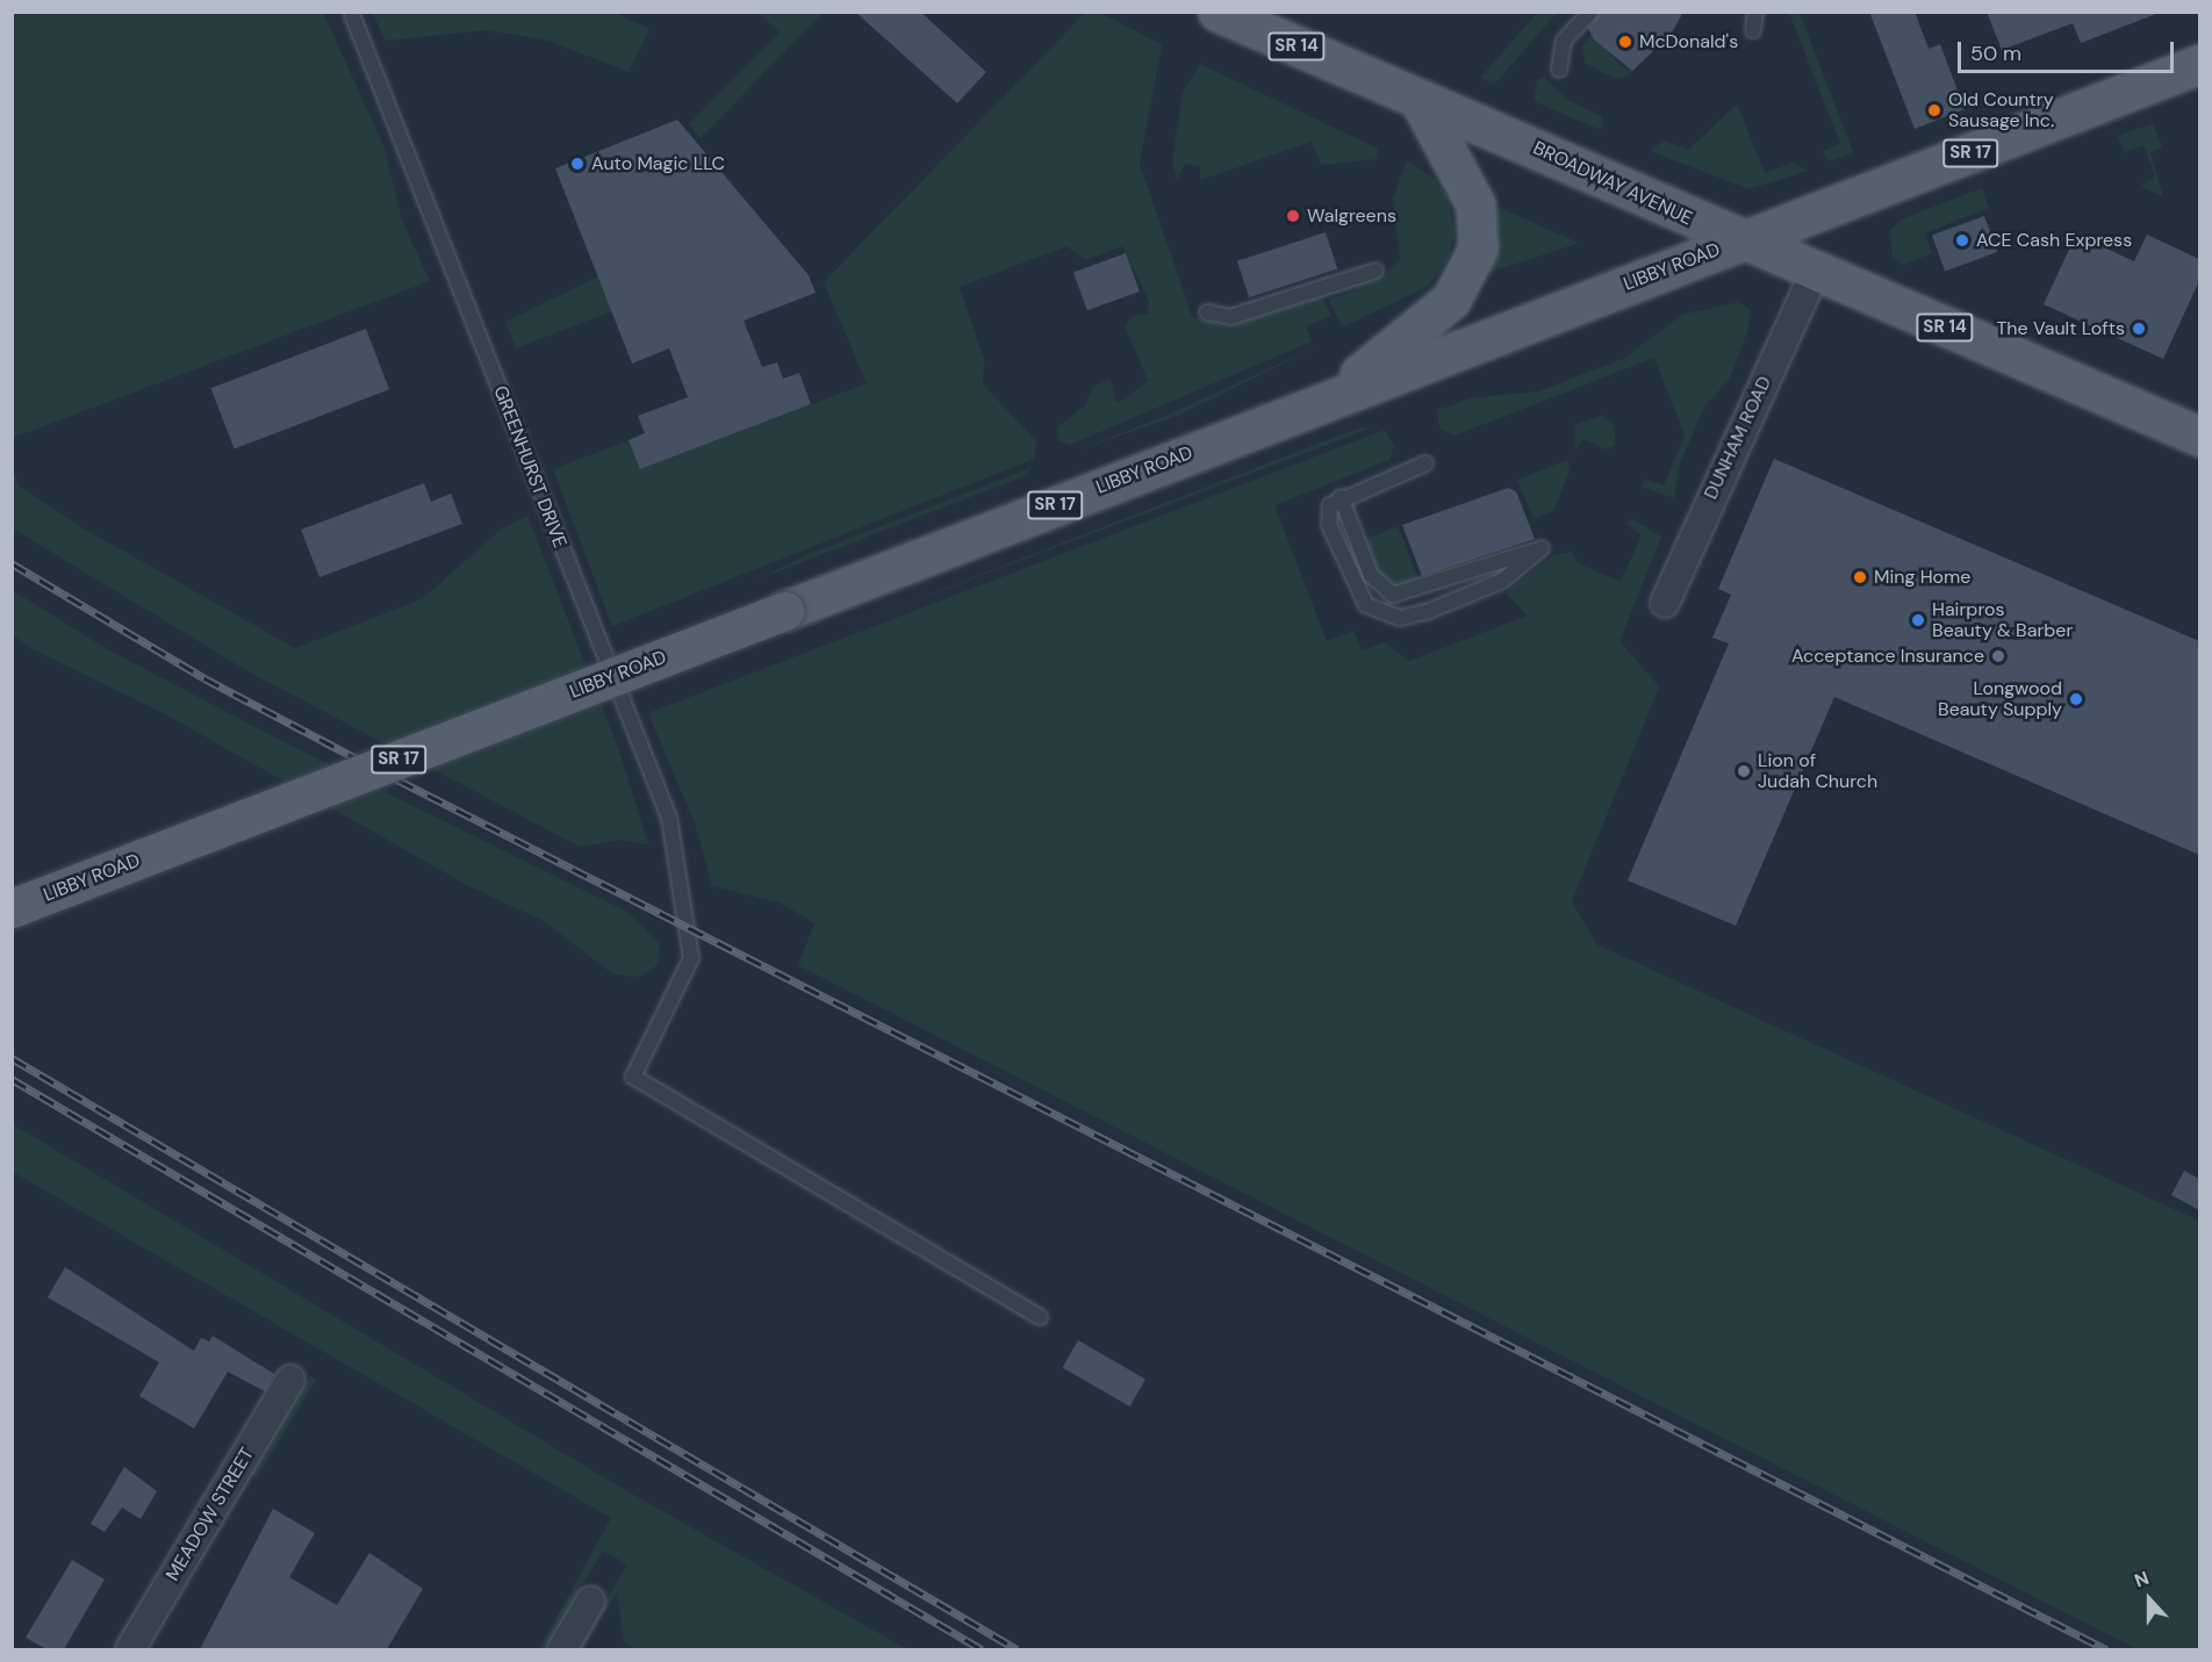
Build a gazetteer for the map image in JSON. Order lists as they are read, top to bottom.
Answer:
{
  "streets": {
    "main road": [
      "SR 14",
      "SR 17",
      "BROADWAY AVENUE",
      "LIBBY ROAD"
    ],
    "street": ["DUNHAM ROAD", "MEADOW STREET"],
    "lane": ["GREENHURST DRIVE"]
  },
  "crossings": [
    ["BROADWAY AVENUE", "LIBBY ROAD"],
    ["BROADWAY AVENUE", "DUNHAM ROAD"]
  ],
  "places": [
    "McDonald's",
    "Old Country Sausage Inc.",
    "Auto Magic LLC",
    "Walgreens",
    "ACE Cash Express",
    "The Vault Lofts",
    "Ming Home",
    "Hairpros Beauty & Barber",
    "Acceptance Insurance",
    "Longwood Beauty Supply",
    "Lion of Judah Church"
  ],
  "scale_bar": "50 m",
  "north": "top"
}
